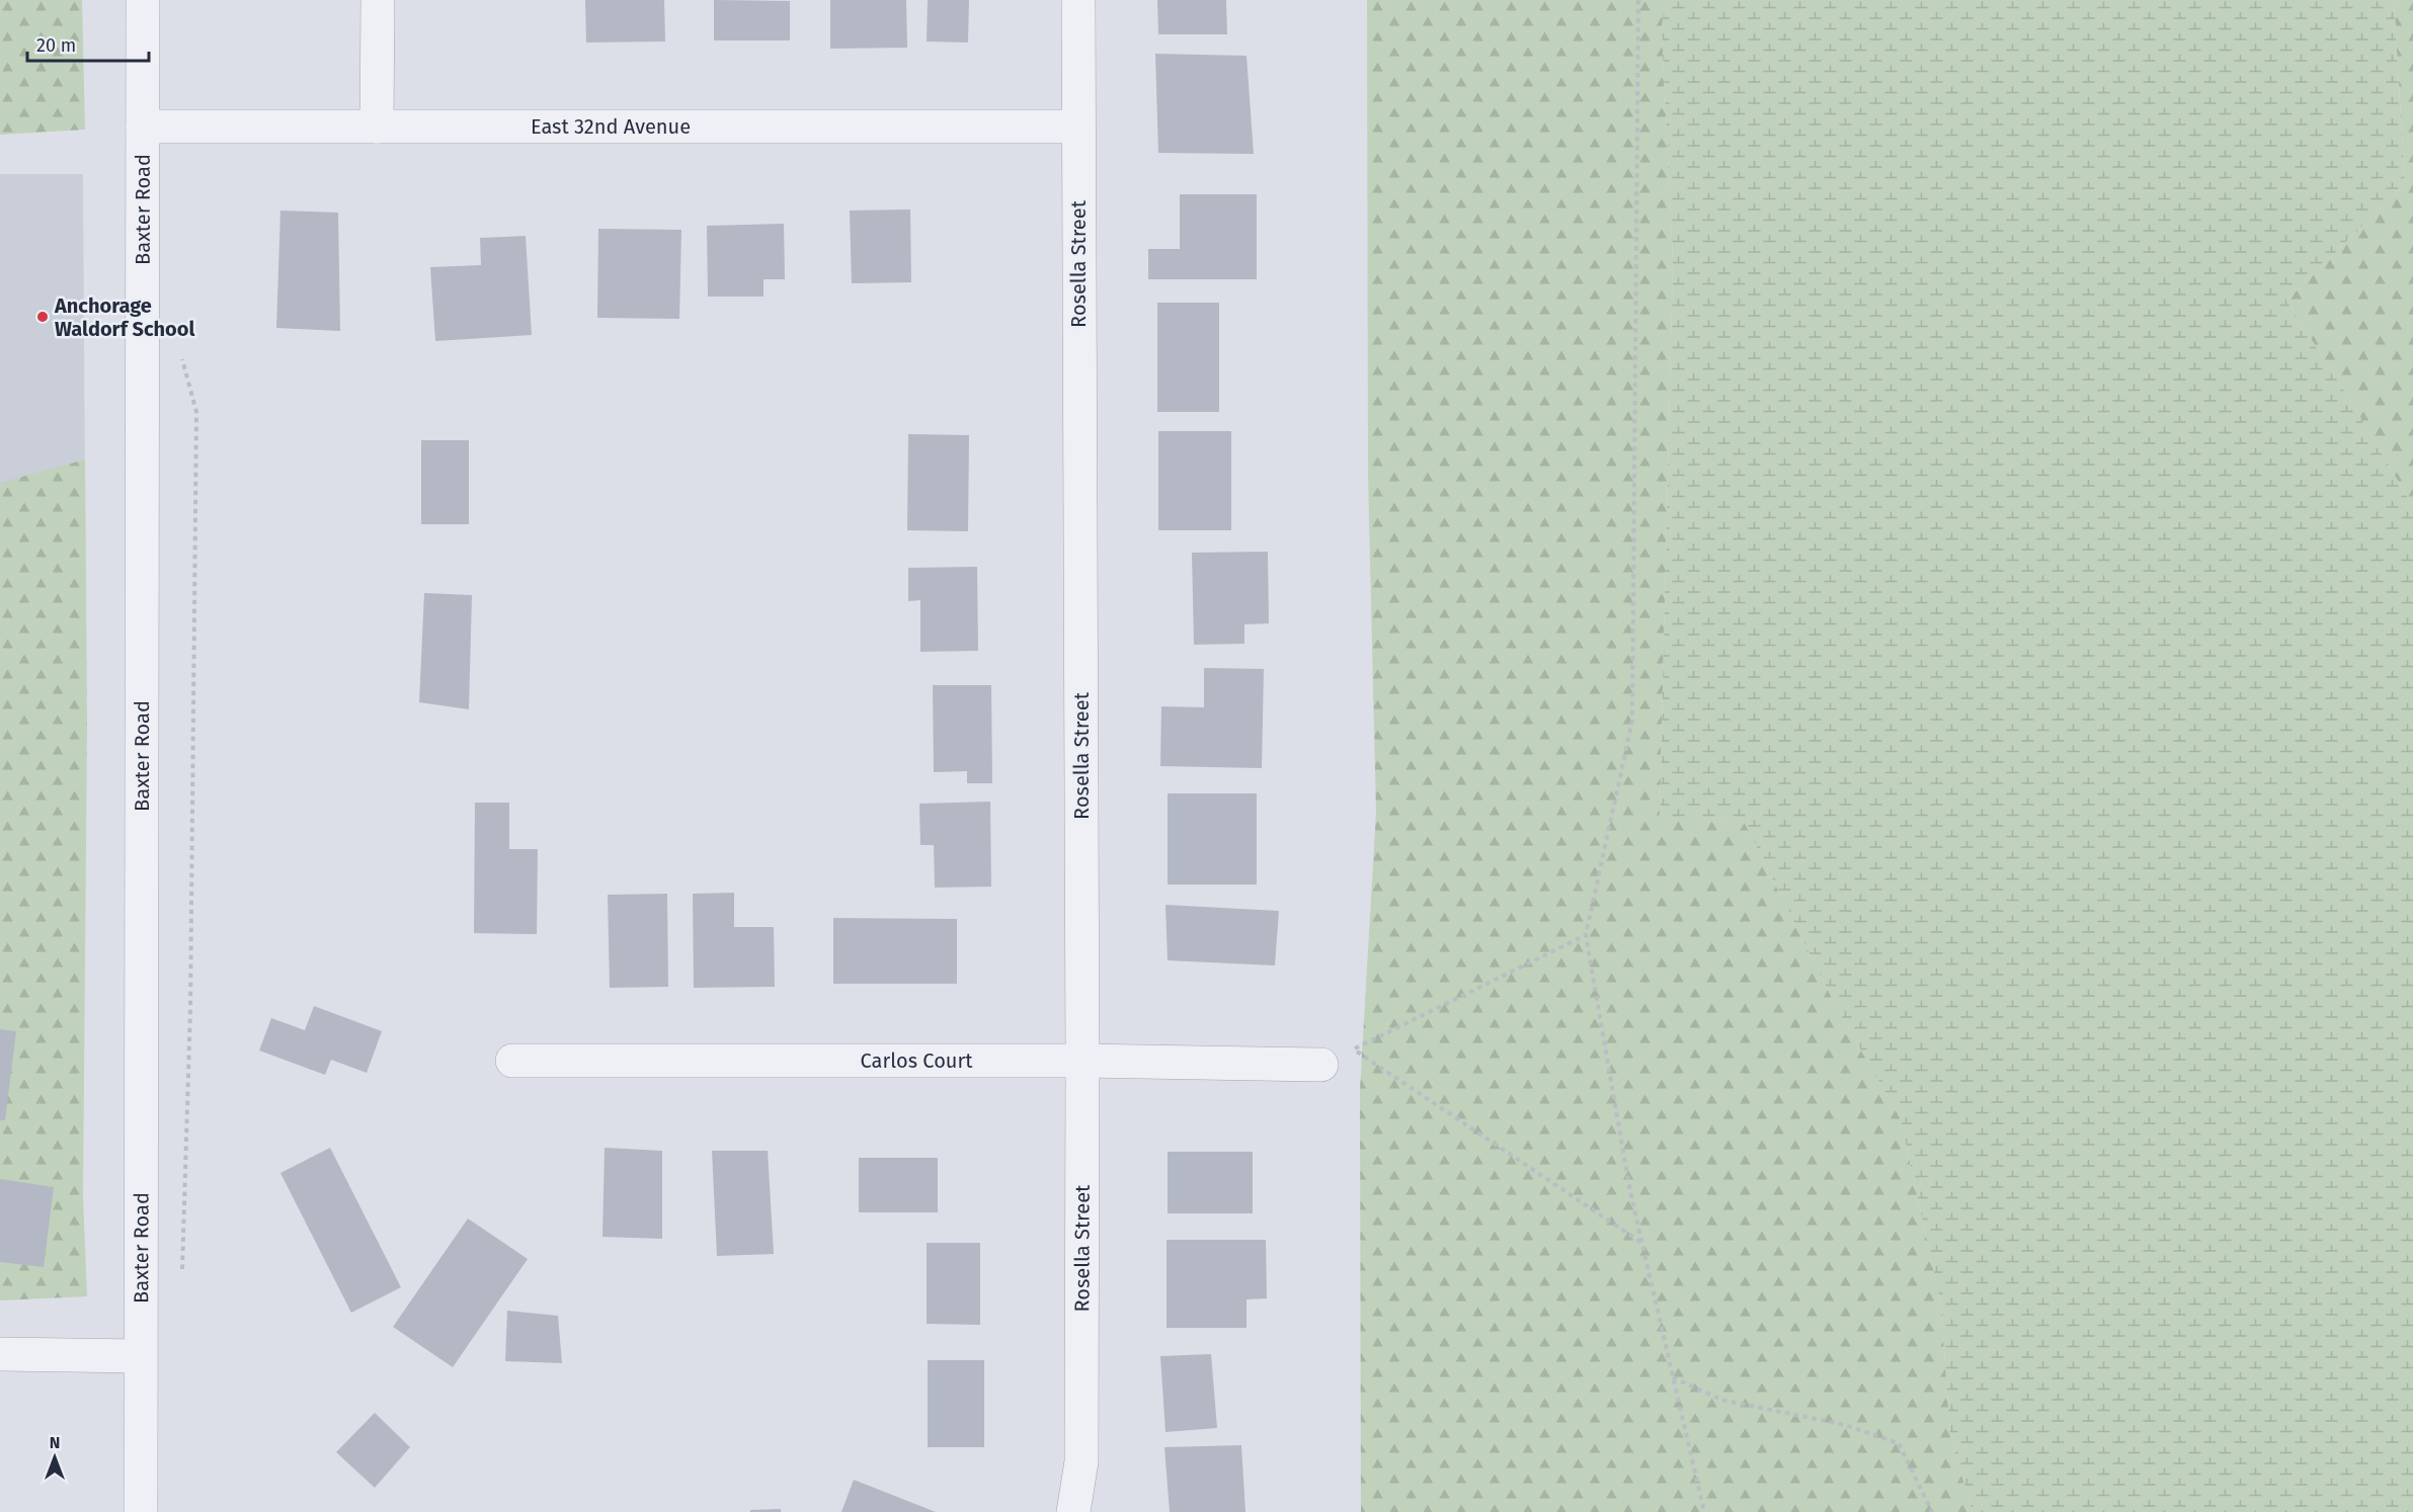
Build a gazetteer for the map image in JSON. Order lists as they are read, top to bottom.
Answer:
{
  "streets": {
    "street": [
      "East 32nd Avenue",
      "Baxter Road",
      "Rosella Street",
      "Carlos Court"
    ]
  },
  "crossings": [
    ["East 32nd Avenue", "Baxter Road"],
    ["East 32nd Avenue", "Rosella Street"],
    ["Rosella Street", "Carlos Court"]
  ],
  "places": ["Anchorage Waldorf School"],
  "scale_bar": "20 m",
  "north": "top"
}
